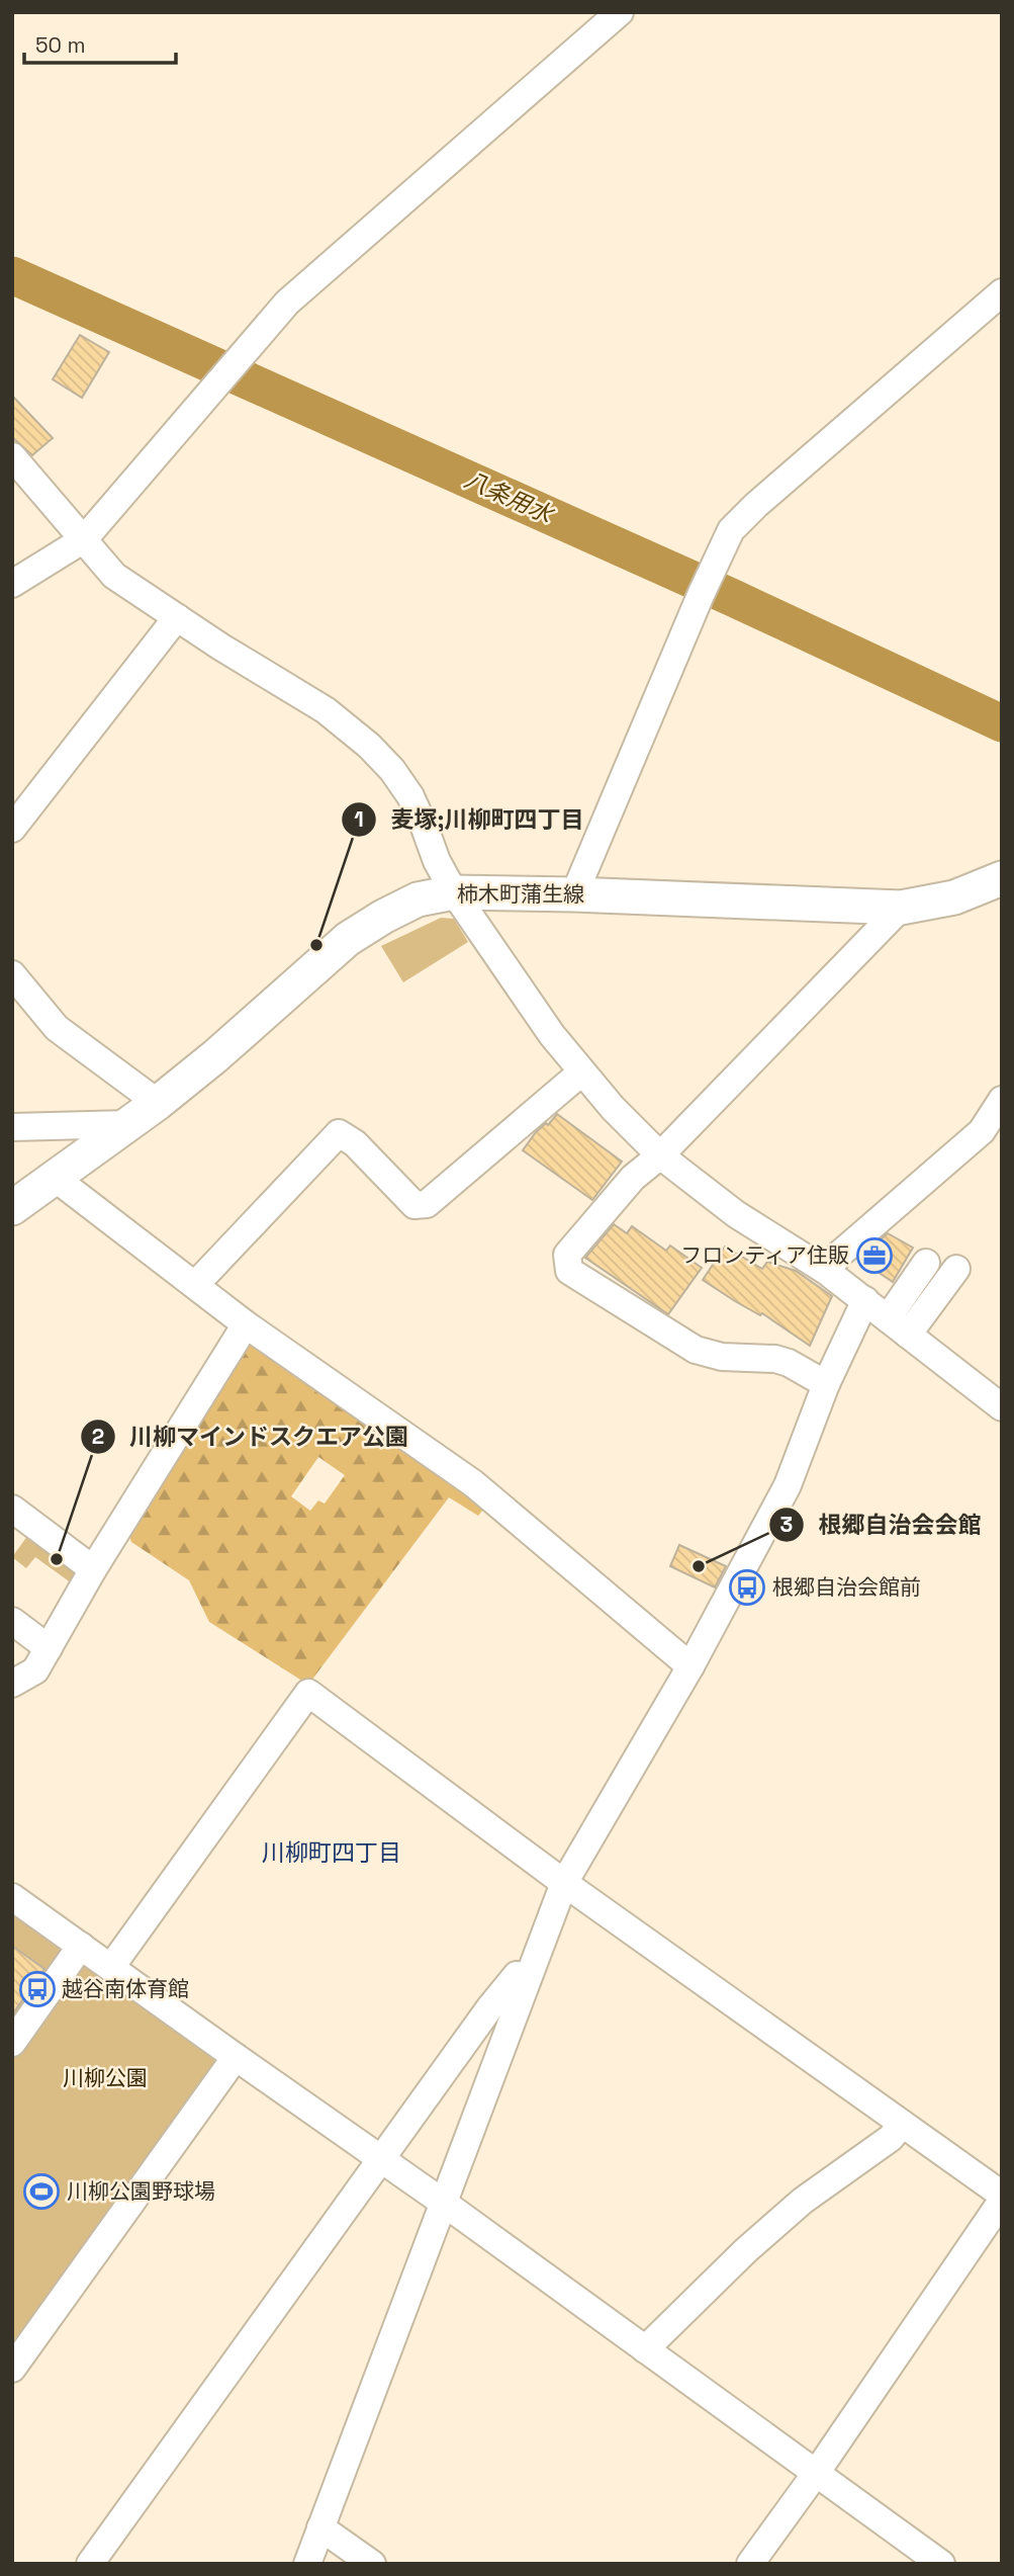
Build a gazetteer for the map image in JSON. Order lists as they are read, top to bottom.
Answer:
{
  "streets": {
    "main road": ["柿木町蒲生線"]
  },
  "districts": ["川柳町四丁目"],
  "water": ["八条用水"],
  "parks": ["川柳公園"],
  "places": {
    "other": ["麦塚;川柳町四丁目", "川柳マインドスクエア公園", "根郷自治会会館"],
    "office": ["フロンティア住販"],
    "bus stop": ["根郷自治会館前", "越谷南体育館"],
    "sports": ["川柳公園野球場"]
  },
  "scale_bar": "50 m"
}
